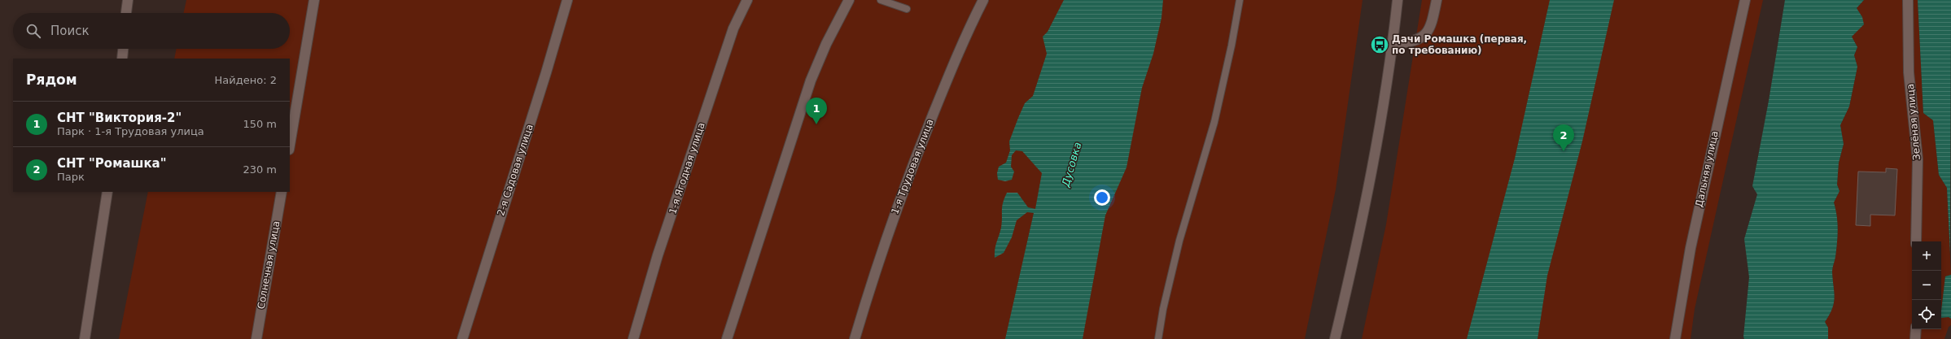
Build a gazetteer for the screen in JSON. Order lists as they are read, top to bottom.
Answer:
{
  "streets": {
    "street": [
      "Зелёная улица",
      "1-я Трудовая улица",
      "1-я Ягодная улица",
      "Дальняя улица",
      "2-я Садовая улица",
      "Солнечная улица"
    ]
  },
  "water": ["Дусовка"],
  "places": {
    "bus stop": ["Дачи Ромашка (первая, по требованию)"]
  },
  "page": {
    "search": "Поиск",
    "heading": ["Рядом", "Найдено: 2"],
    "pins": ["1", "2"],
    "list": [
      {
        "mark": "1",
        "name": "СНТ \"Виктория-2\"",
        "note": "Парк · 1-я Трудовая улица",
        "value": "150 m"
      },
      {
        "mark": "2",
        "name": "СНТ \"Ромашка\"",
        "note": "Парк",
        "value": "230 m"
      }
    ],
    "map_buttons": ["+", "−"]
  }
}
